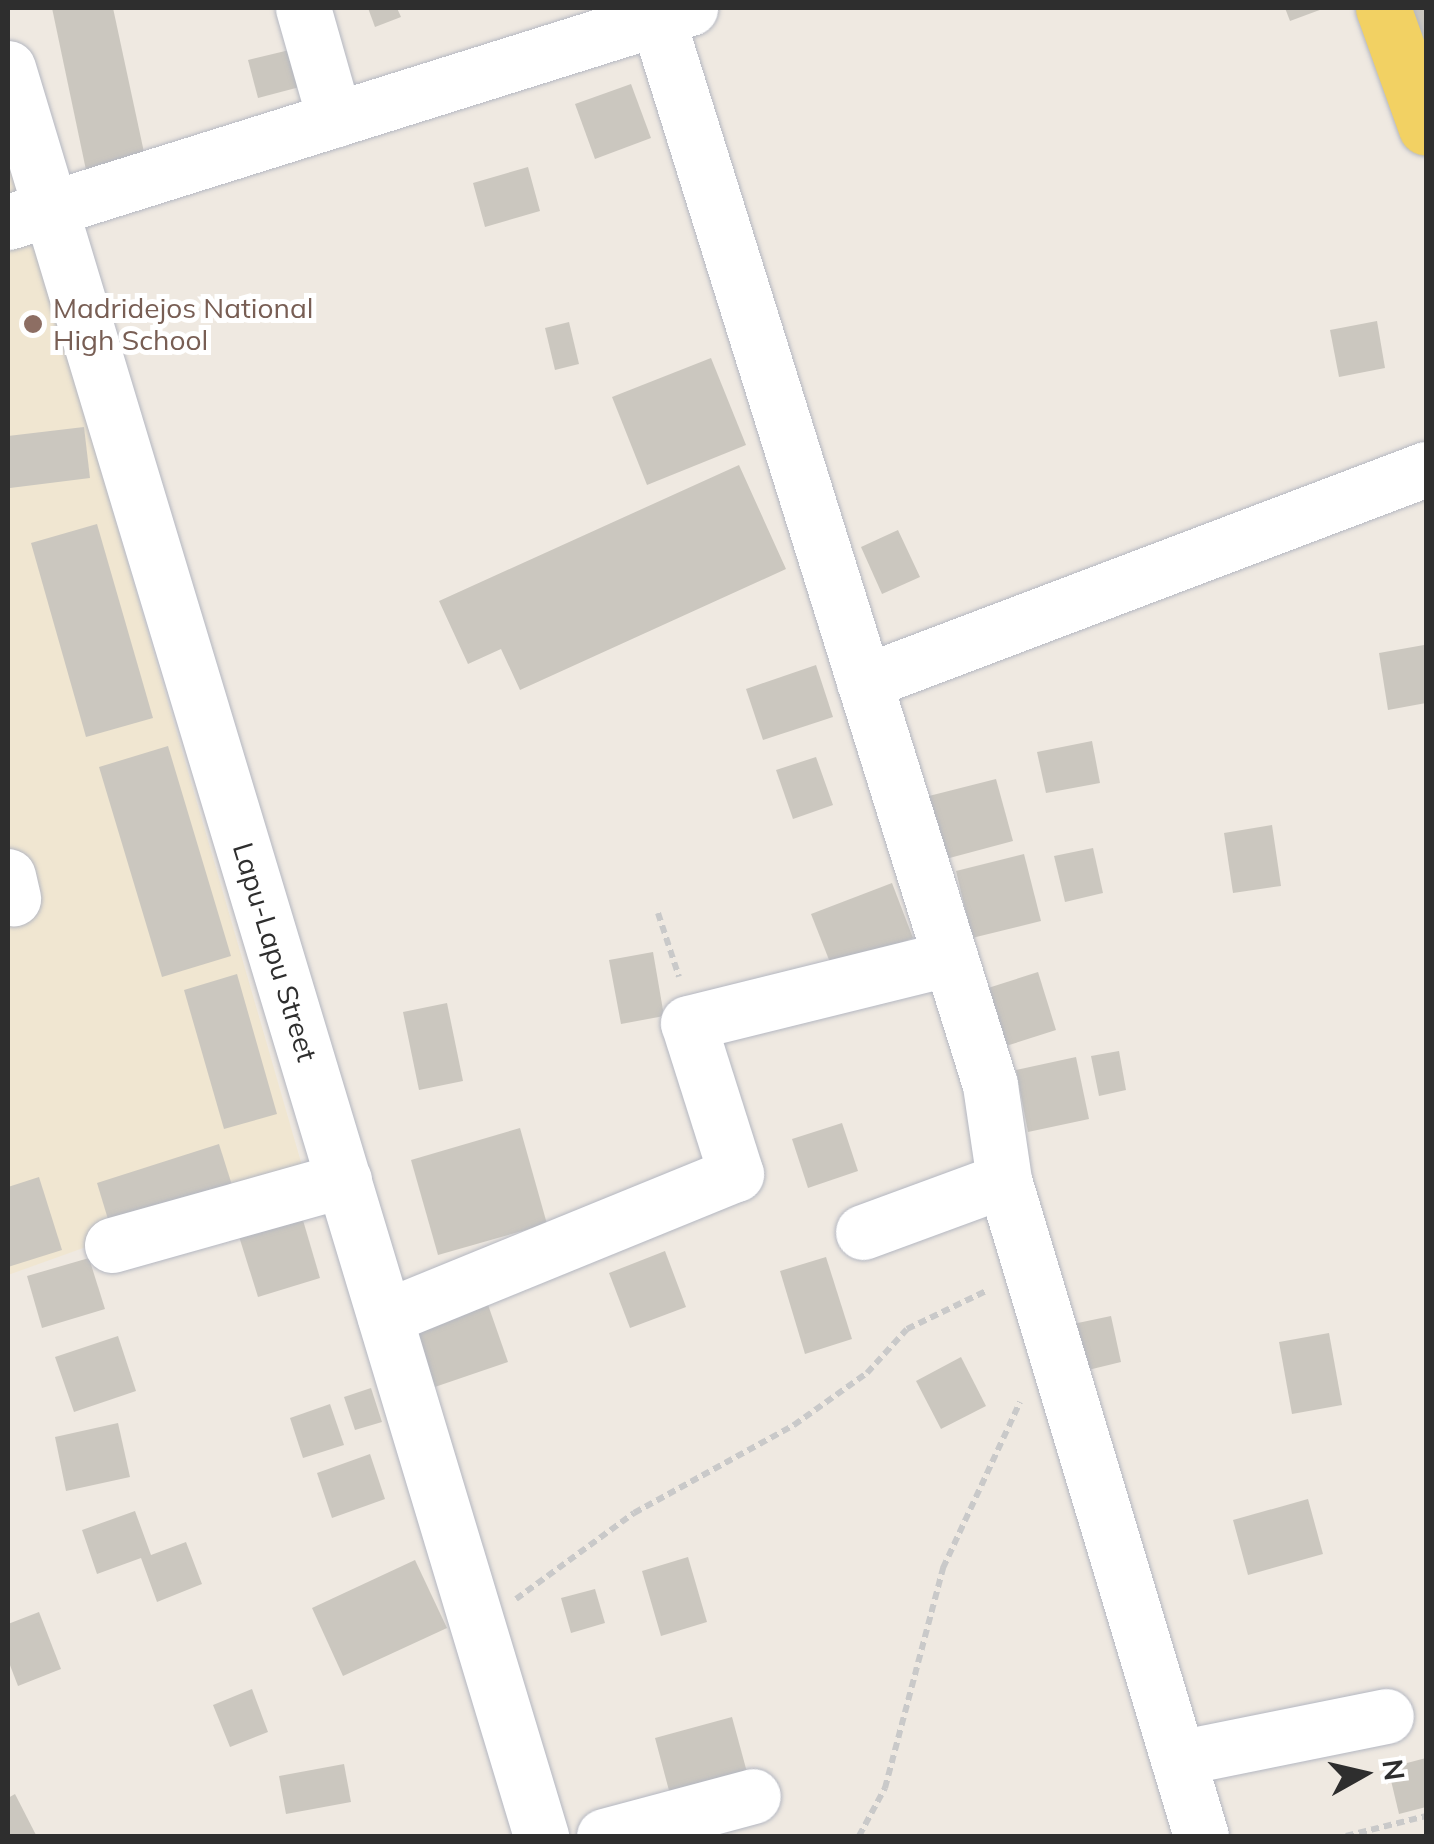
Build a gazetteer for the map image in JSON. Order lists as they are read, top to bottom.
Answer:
{
  "streets": {
    "street": ["Lapu-Lapu Street"]
  },
  "places": ["Madridejos National High School"],
  "north": "right"
}
